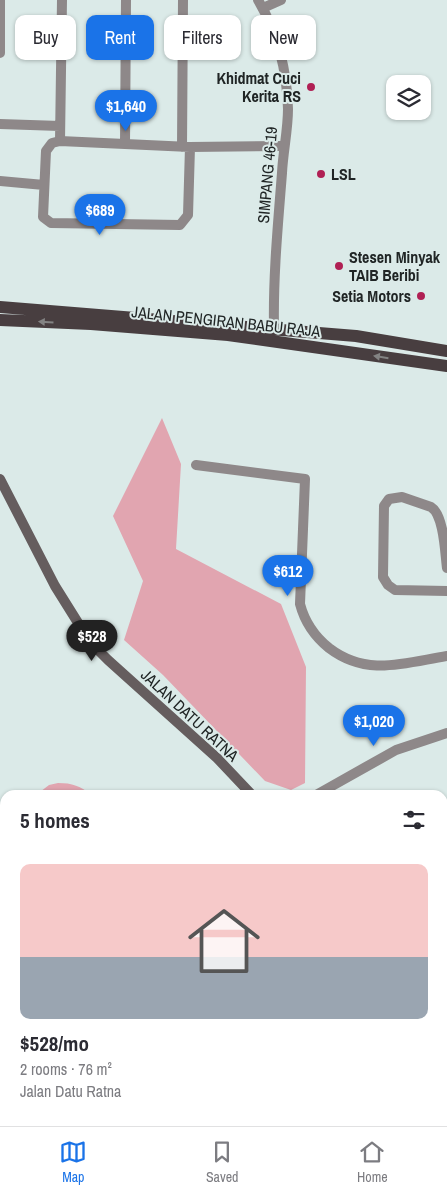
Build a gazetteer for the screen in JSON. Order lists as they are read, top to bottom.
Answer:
{
  "streets": {
    "main road": ["JALAN PENGIRAN BABU RAJA", "JALAN DATU RATNA"],
    "street": ["SIMPANG 46-19"]
  },
  "crossings": [
    ["SIMPANG 46-19", "JALAN PENGIRAN BABU RAJA"]
  ],
  "places": [
    "Khidmat Cuci Kerita RS",
    "LSL",
    "Stesen Minyak TAIB Beribi",
    "Setia Motors"
  ],
  "page": {
    "chip": [
      "Buy",
      "Rent",
      "Filters",
      "New"
    ],
    "price": [
      "$1,640",
      "$689",
      "$612",
      "$528",
      "$1,020"
    ],
    "heading": "5 homes",
    "list": [
      {
        "name": "$528/mo",
        "note": "2 rooms · 76 m² · Jalan Datu Ratna"
      }
    ],
    "tabs": ["Map", "Saved", "Home"]
  }
}
